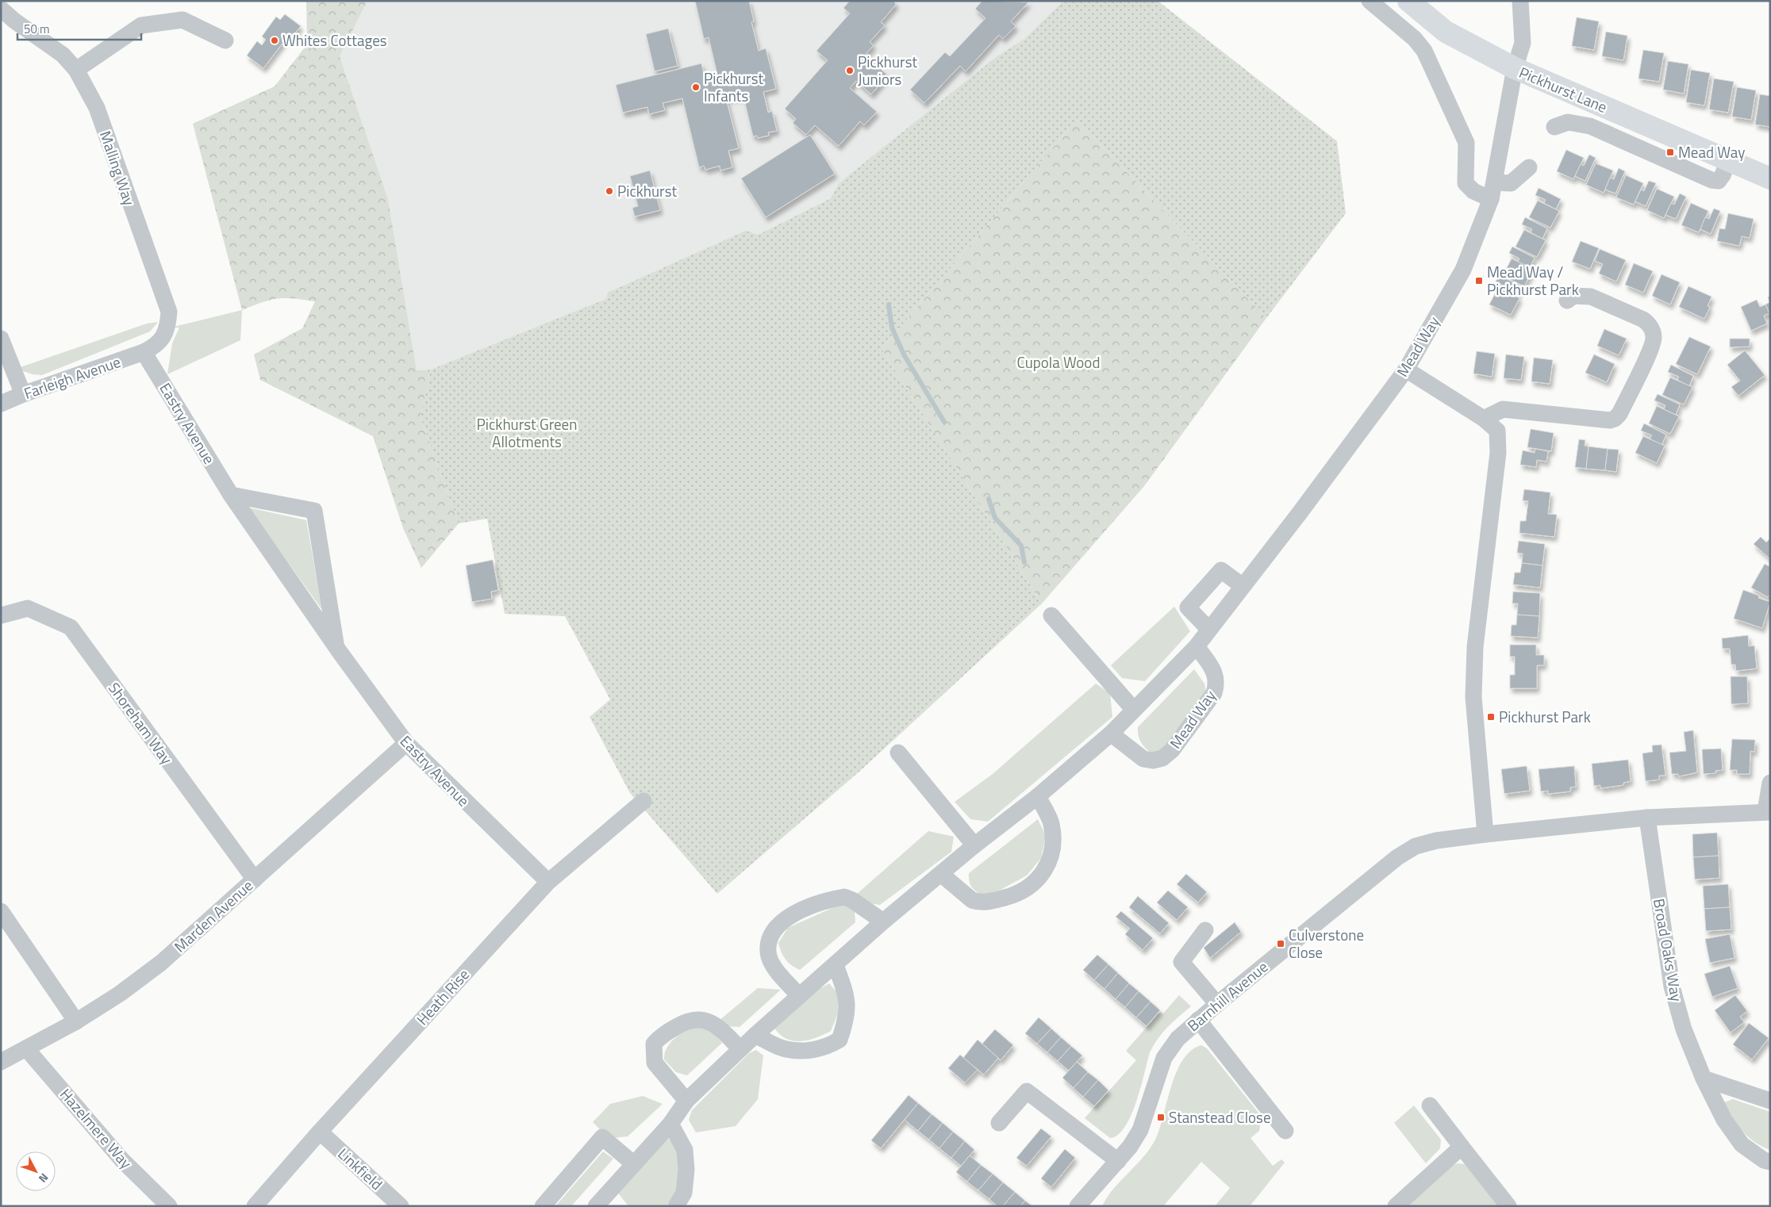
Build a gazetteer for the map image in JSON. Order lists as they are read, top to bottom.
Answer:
{
  "streets": {
    "main road": ["Pickhurst Lane"],
    "street": [
      "Malling Way",
      "Mead Way",
      "Farleigh Avenue",
      "Eastry Avenue",
      "Shoreham Way",
      "Marden Avenue",
      "Broad Oaks Way",
      "Barnhill Avenue",
      "Heath Rise",
      "Hazelmere Way",
      "Linkfield"
    ]
  },
  "crossings": [
    ["Pickhurst Lane", "Mead Way"],
    ["Malling Way", "Farleigh Avenue"],
    ["Malling Way", "Eastry Avenue"],
    ["Farleigh Avenue", "Eastry Avenue"],
    ["Eastry Avenue", "Marden Avenue"],
    ["Eastry Avenue", "Heath Rise"],
    ["Shoreham Way", "Marden Avenue"],
    ["Marden Avenue", "Hazelmere Way"],
    ["Heath Rise", "Linkfield"]
  ],
  "parks": ["Cupola Wood", "Pickhurst Green Allotments"],
  "places": {
    "other": [
      "Whites Cottages",
      "Pickhurst Juniors",
      "Pickhurst Infants",
      "Pickhurst"
    ],
    "transit": [
      "Mead Way",
      "Mead Way / Pickhurst Park",
      "Pickhurst Park",
      "Culverstone Close",
      "Stanstead Close"
    ]
  },
  "scale_bar": "50 m",
  "north": "bottom right"
}
